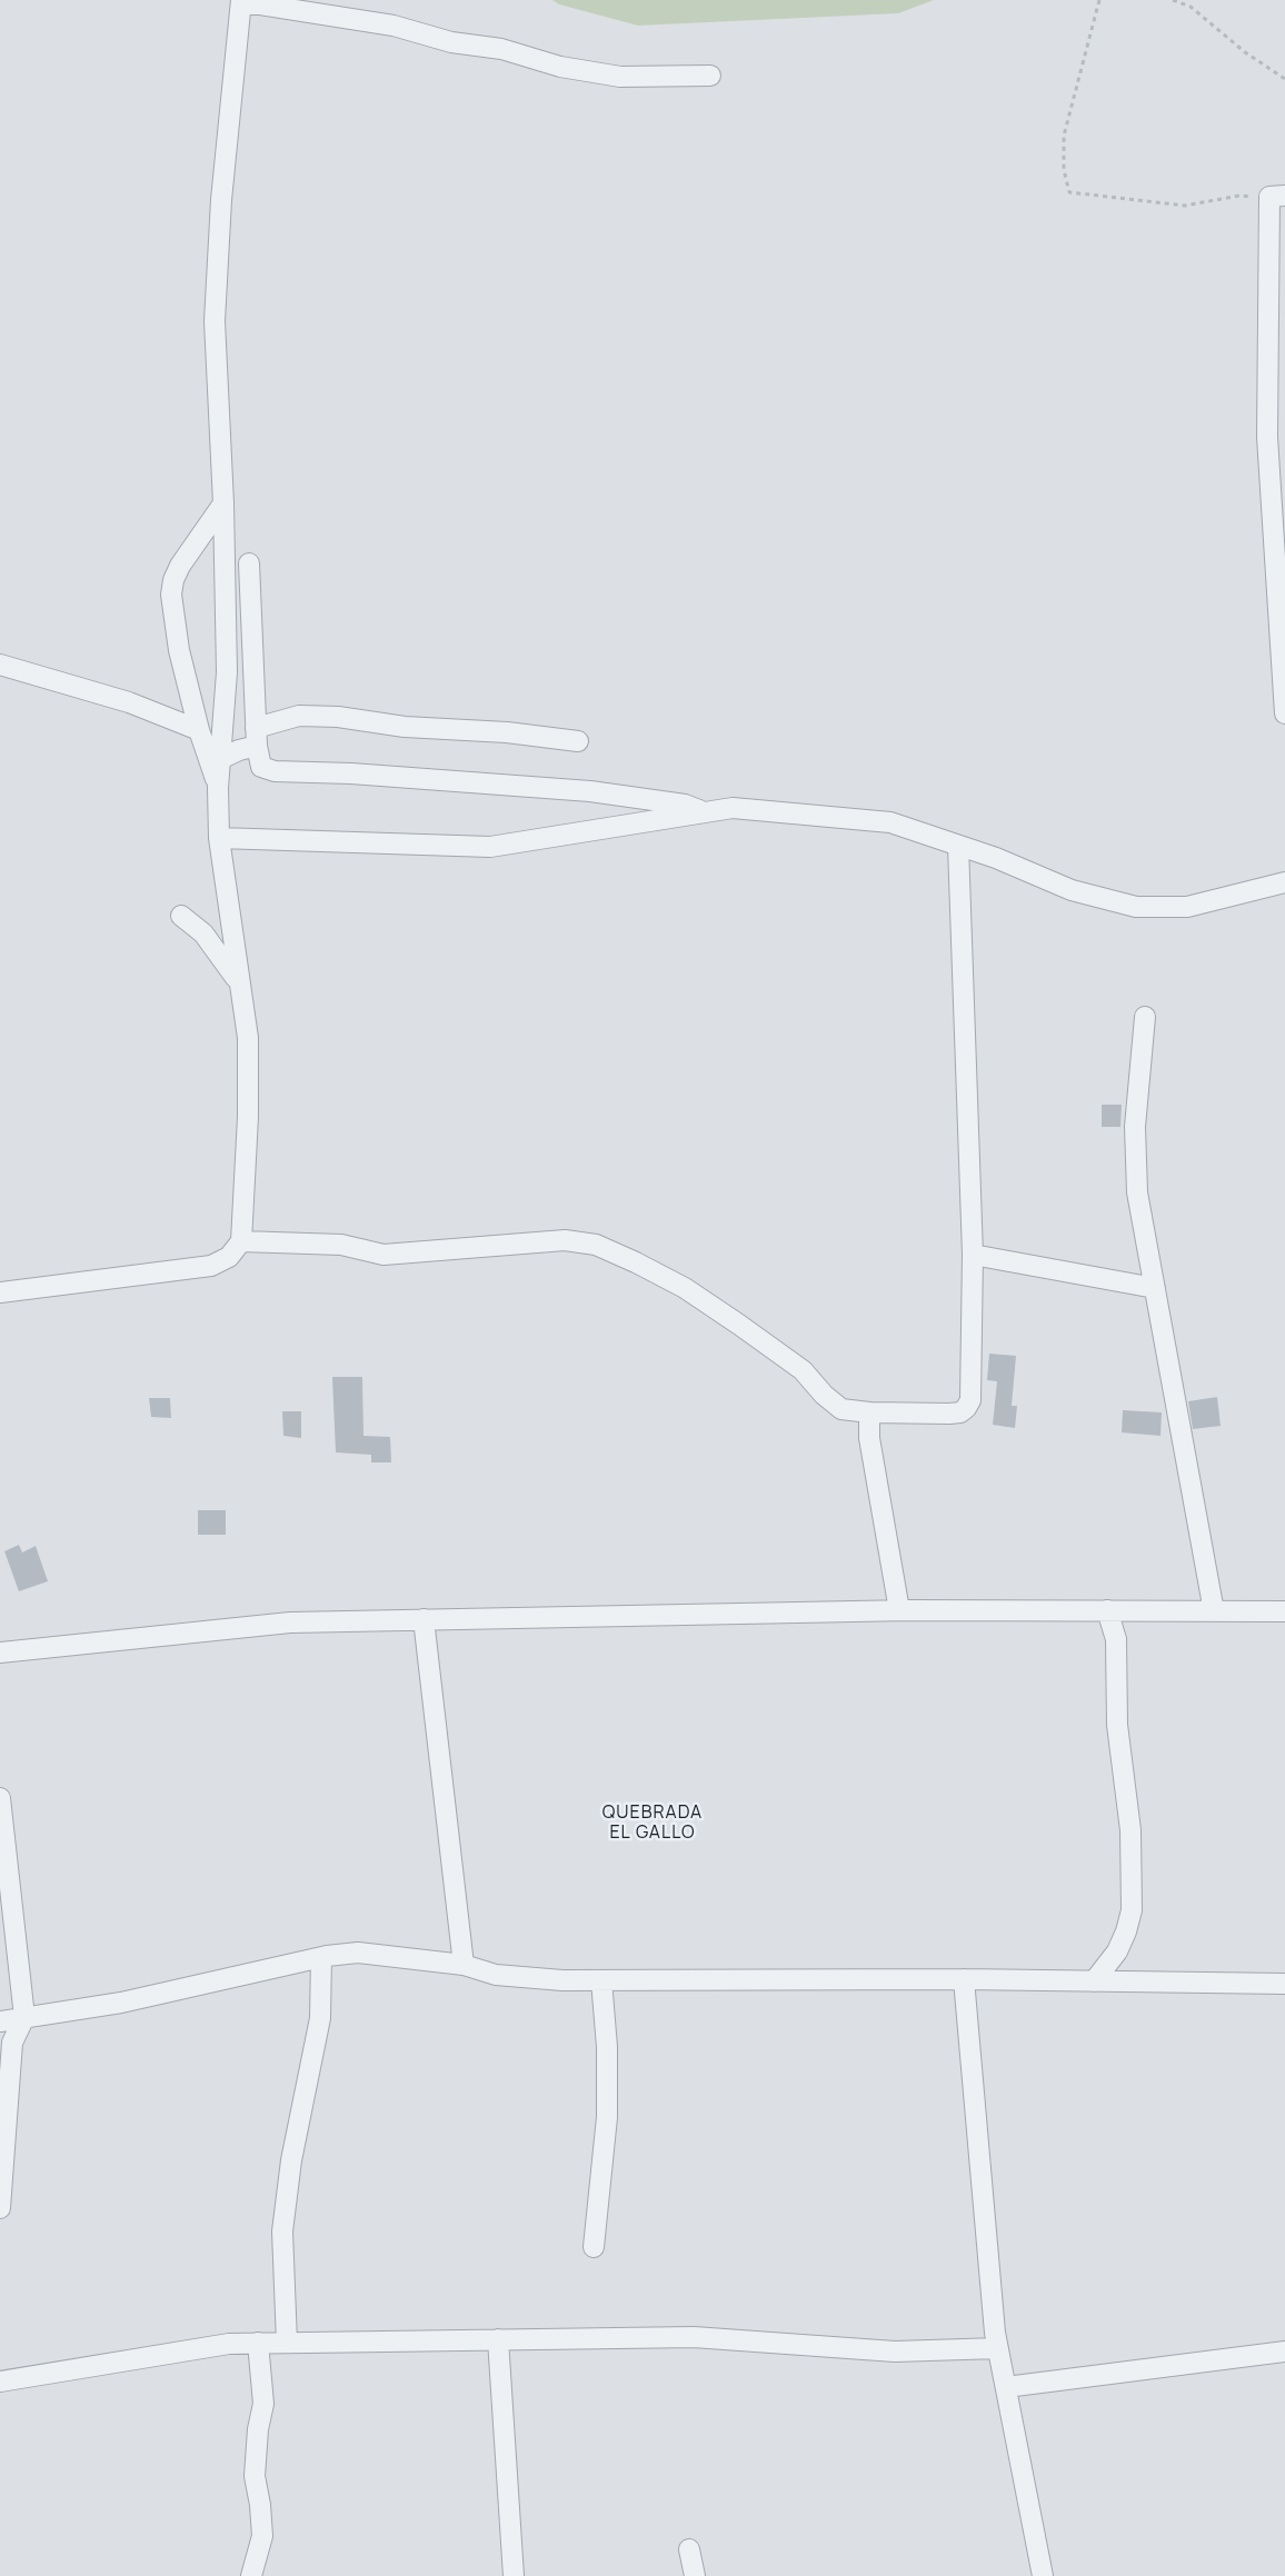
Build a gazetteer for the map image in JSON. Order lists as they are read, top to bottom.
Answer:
{
  "districts": ["QUEBRADA EL GALLO"]
}
